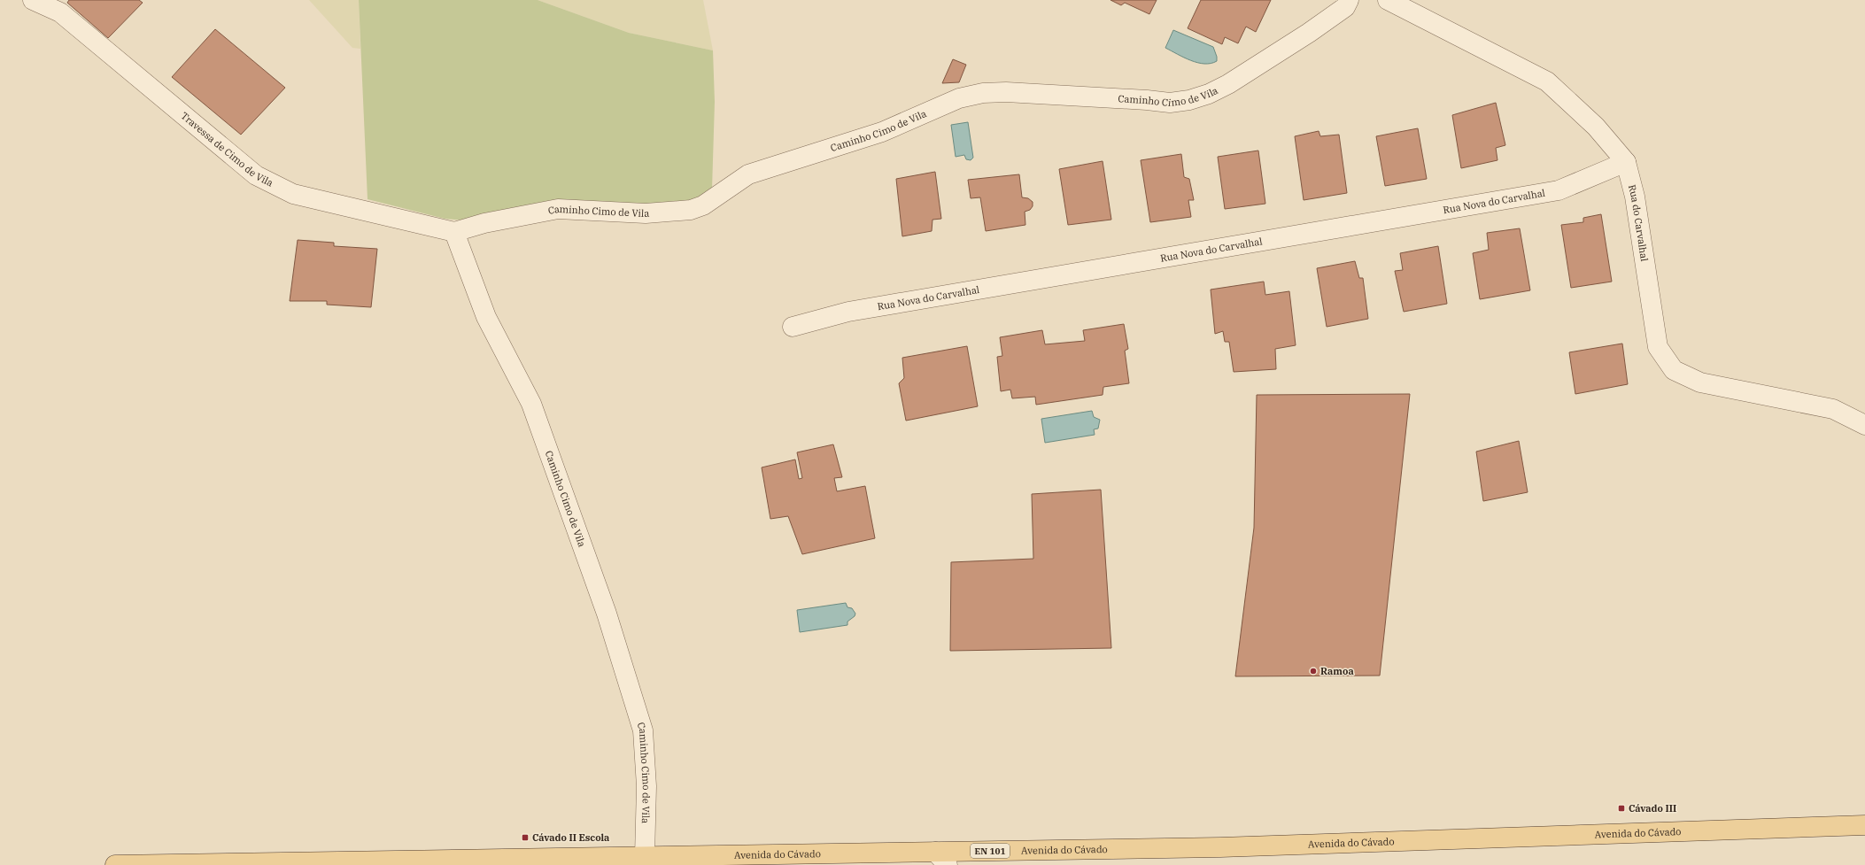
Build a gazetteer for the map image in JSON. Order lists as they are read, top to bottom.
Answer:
{
  "streets": {
    "main road": ["Avenida do Cávado", "EN 101"],
    "street": [
      "Caminho Cimo de Vila",
      "Travessa de Cimo de Vila",
      "Rua Nova do Carvalhal",
      "Rua do Carvalhal"
    ]
  },
  "crossings": [
    ["Caminho Cimo de Vila", "Travessa de Cimo de Vila"],
    ["Caminho Cimo de Vila", "Avenida do Cávado"],
    ["Rua Nova do Carvalhal", "Rua do Carvalhal"]
  ],
  "places": {
    "other": ["Ramoa"],
    "transit": ["Cávado III", "Cávado II Escola"]
  }
}
